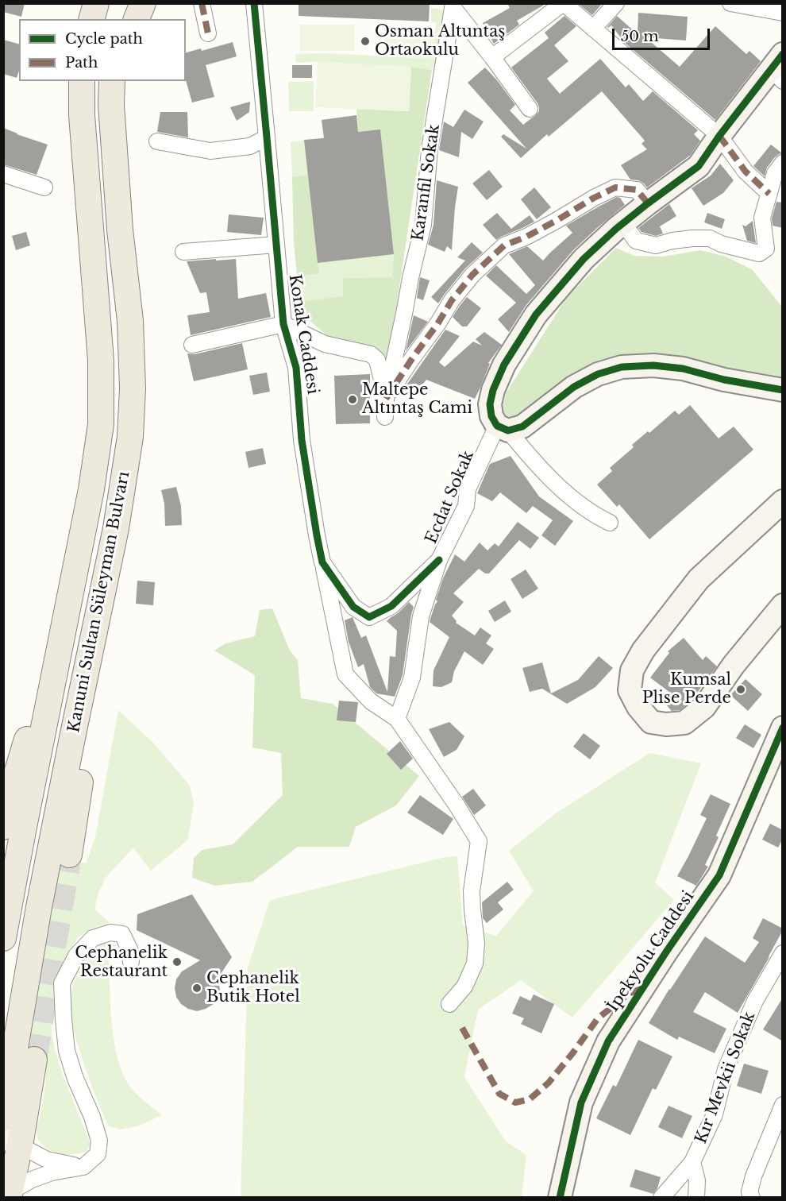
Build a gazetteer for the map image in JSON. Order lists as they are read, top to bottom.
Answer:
{
  "streets": {
    "main road": ["Kanuni Sultan Süleyman Bulvarı"],
    "street": [
      "Karanfil Sokak",
      "Konak Caddesi",
      "Ecdat Sokak",
      "İpekyolu Caddesi",
      "Kır Mevkii Sokak"
    ]
  },
  "crossings": [
    ["Konak Caddesi", "Ecdat Sokak"]
  ],
  "places": [
    "Osman Altuntaş Ortaokulu",
    "Maltepe Altıntaş Cami",
    "Kumsal Plise Perde",
    "Cephanelik Restaurant",
    "Cephanelik Butik Hotel"
  ],
  "legend": ["Cycle path", "Path"],
  "scale_bar": "50 m"
}
